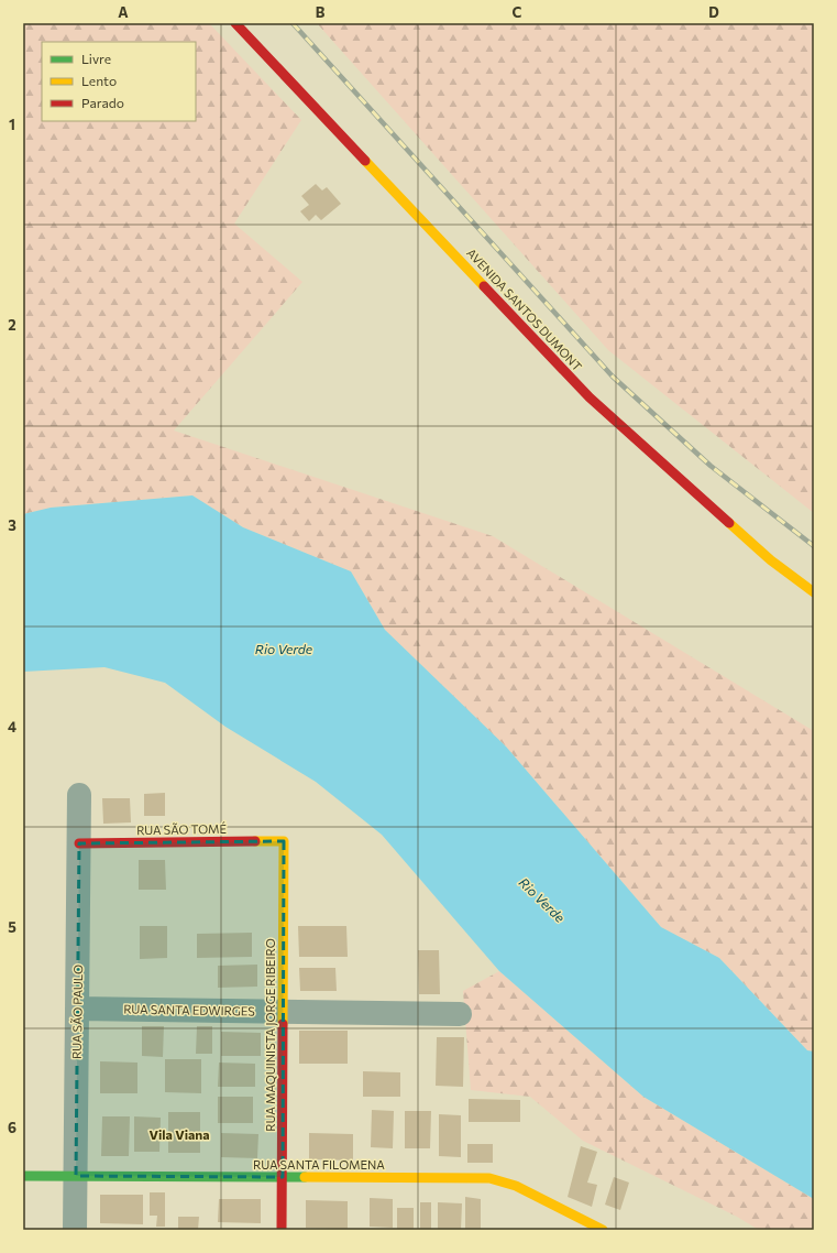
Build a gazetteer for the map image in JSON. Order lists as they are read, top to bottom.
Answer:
{
  "streets": {
    "street": [
      "AVENIDA SANTOS DUMONT",
      "RUA SÃO TOMÉ",
      "RUA SANTA EDWIRGES",
      "RUA SÃO PAULO",
      "RUA MAQUINISTA JORGE RIBEIRO",
      "RUA SANTA FILOMENA"
    ]
  },
  "crossings": [
    ["RUA SÃO TOMÉ", "RUA SÃO PAULO"],
    ["RUA SÃO TOMÉ", "RUA MAQUINISTA JORGE RIBEIRO"],
    ["RUA SANTA EDWIRGES", "RUA SÃO PAULO"],
    ["RUA SANTA EDWIRGES", "RUA MAQUINISTA JORGE RIBEIRO"],
    ["RUA SÃO PAULO", "RUA SANTA FILOMENA"],
    ["RUA MAQUINISTA JORGE RIBEIRO", "RUA SANTA FILOMENA"]
  ],
  "districts": ["Vila Viana"],
  "water": ["Rio Verde"],
  "legend": ["Livre", "Lento", "Parado"],
  "grid": {
    "columns": [
      "A",
      "B",
      "C",
      "D"
    ],
    "rows": [
      "1",
      "2",
      "3",
      "4",
      "5",
      "6"
    ]
  }
}
